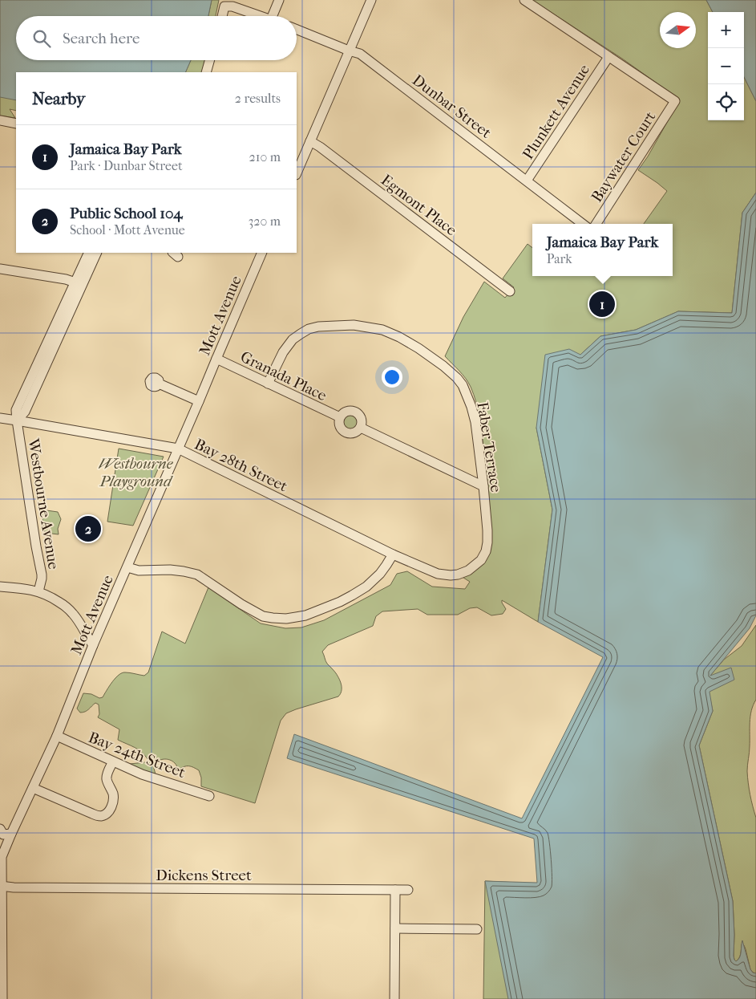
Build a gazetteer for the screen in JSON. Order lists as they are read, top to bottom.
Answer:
{
  "streets": {
    "street": [
      "Dunbar Street",
      "Plunkett Avenue",
      "Baywater Court",
      "Egmont Place",
      "Mott Avenue",
      "Granada Place",
      "Faber Terrace",
      "Bay 28th Street",
      "Westbourne Avenue",
      "Bay 24th Street",
      "Dickens Street"
    ]
  },
  "crossings": [
    ["Dunbar Street", "Plunkett Avenue"],
    ["Plunkett Avenue", "Baywater Court"],
    ["Mott Avenue", "Granada Place"],
    ["Mott Avenue", "Bay 28th Street"],
    ["Mott Avenue", "Bay 24th Street"],
    ["Mott Avenue", "Dickens Street"],
    ["Granada Place", "Faber Terrace"],
    ["Faber Terrace", "Bay 28th Street"],
    ["Bay 28th Street", "Westbourne Avenue"]
  ],
  "parks": ["Westbourne Playground"],
  "north": "right",
  "page": {
    "map_buttons": ["+", "−"],
    "search": "Search here",
    "heading": ["Nearby", "2 results"],
    "list": [
      {
        "mark": "1",
        "name": "Jamaica Bay Park",
        "note": "Park · Dunbar Street",
        "value": "210 m"
      },
      {
        "mark": "2",
        "name": "Public School 104",
        "note": "School · Mott Avenue",
        "value": "320 m"
      }
    ],
    "popup": ["Jamaica Bay Park", "Park"],
    "pins": ["1", "2"]
  }
}
